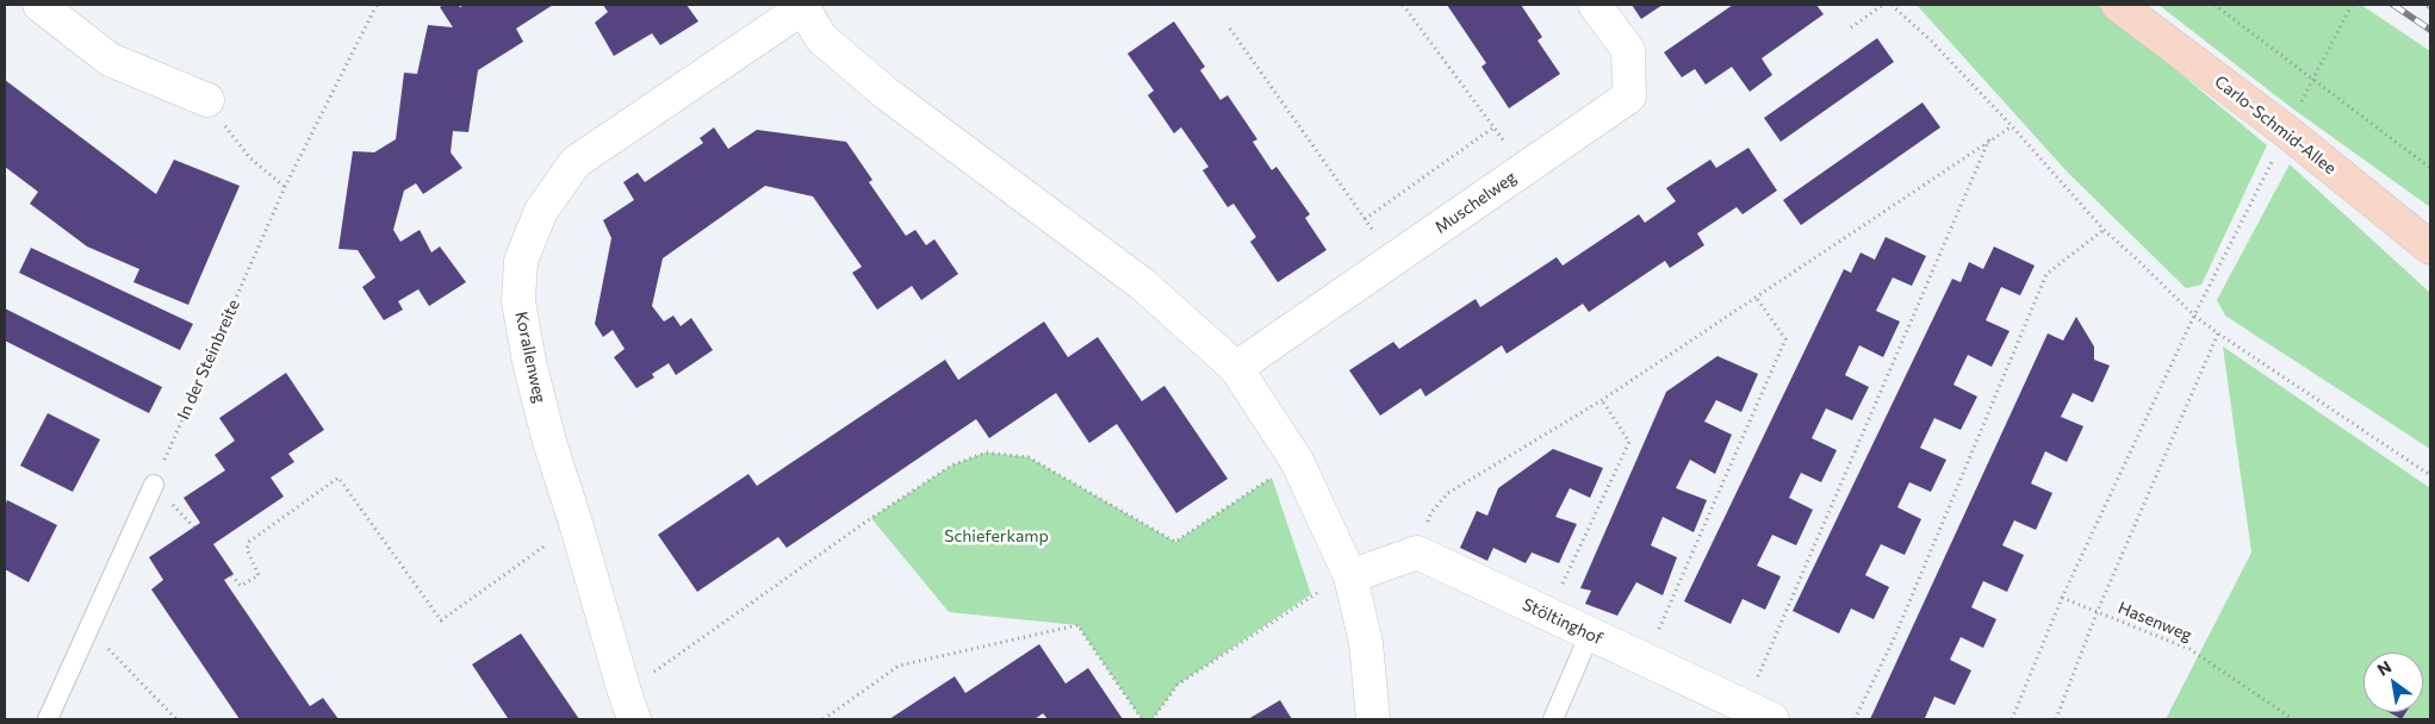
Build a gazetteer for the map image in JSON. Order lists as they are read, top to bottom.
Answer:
{
  "streets": {
    "main road": ["Carlo-Schmid-Allee"],
    "street": ["Muschelweg", "Korallenweg", "Stöltinghof"],
    "path": ["In der Steinbreite", "Hasenweg"]
  },
  "parks": ["Schieferkamp"],
  "north": "top left"
}
